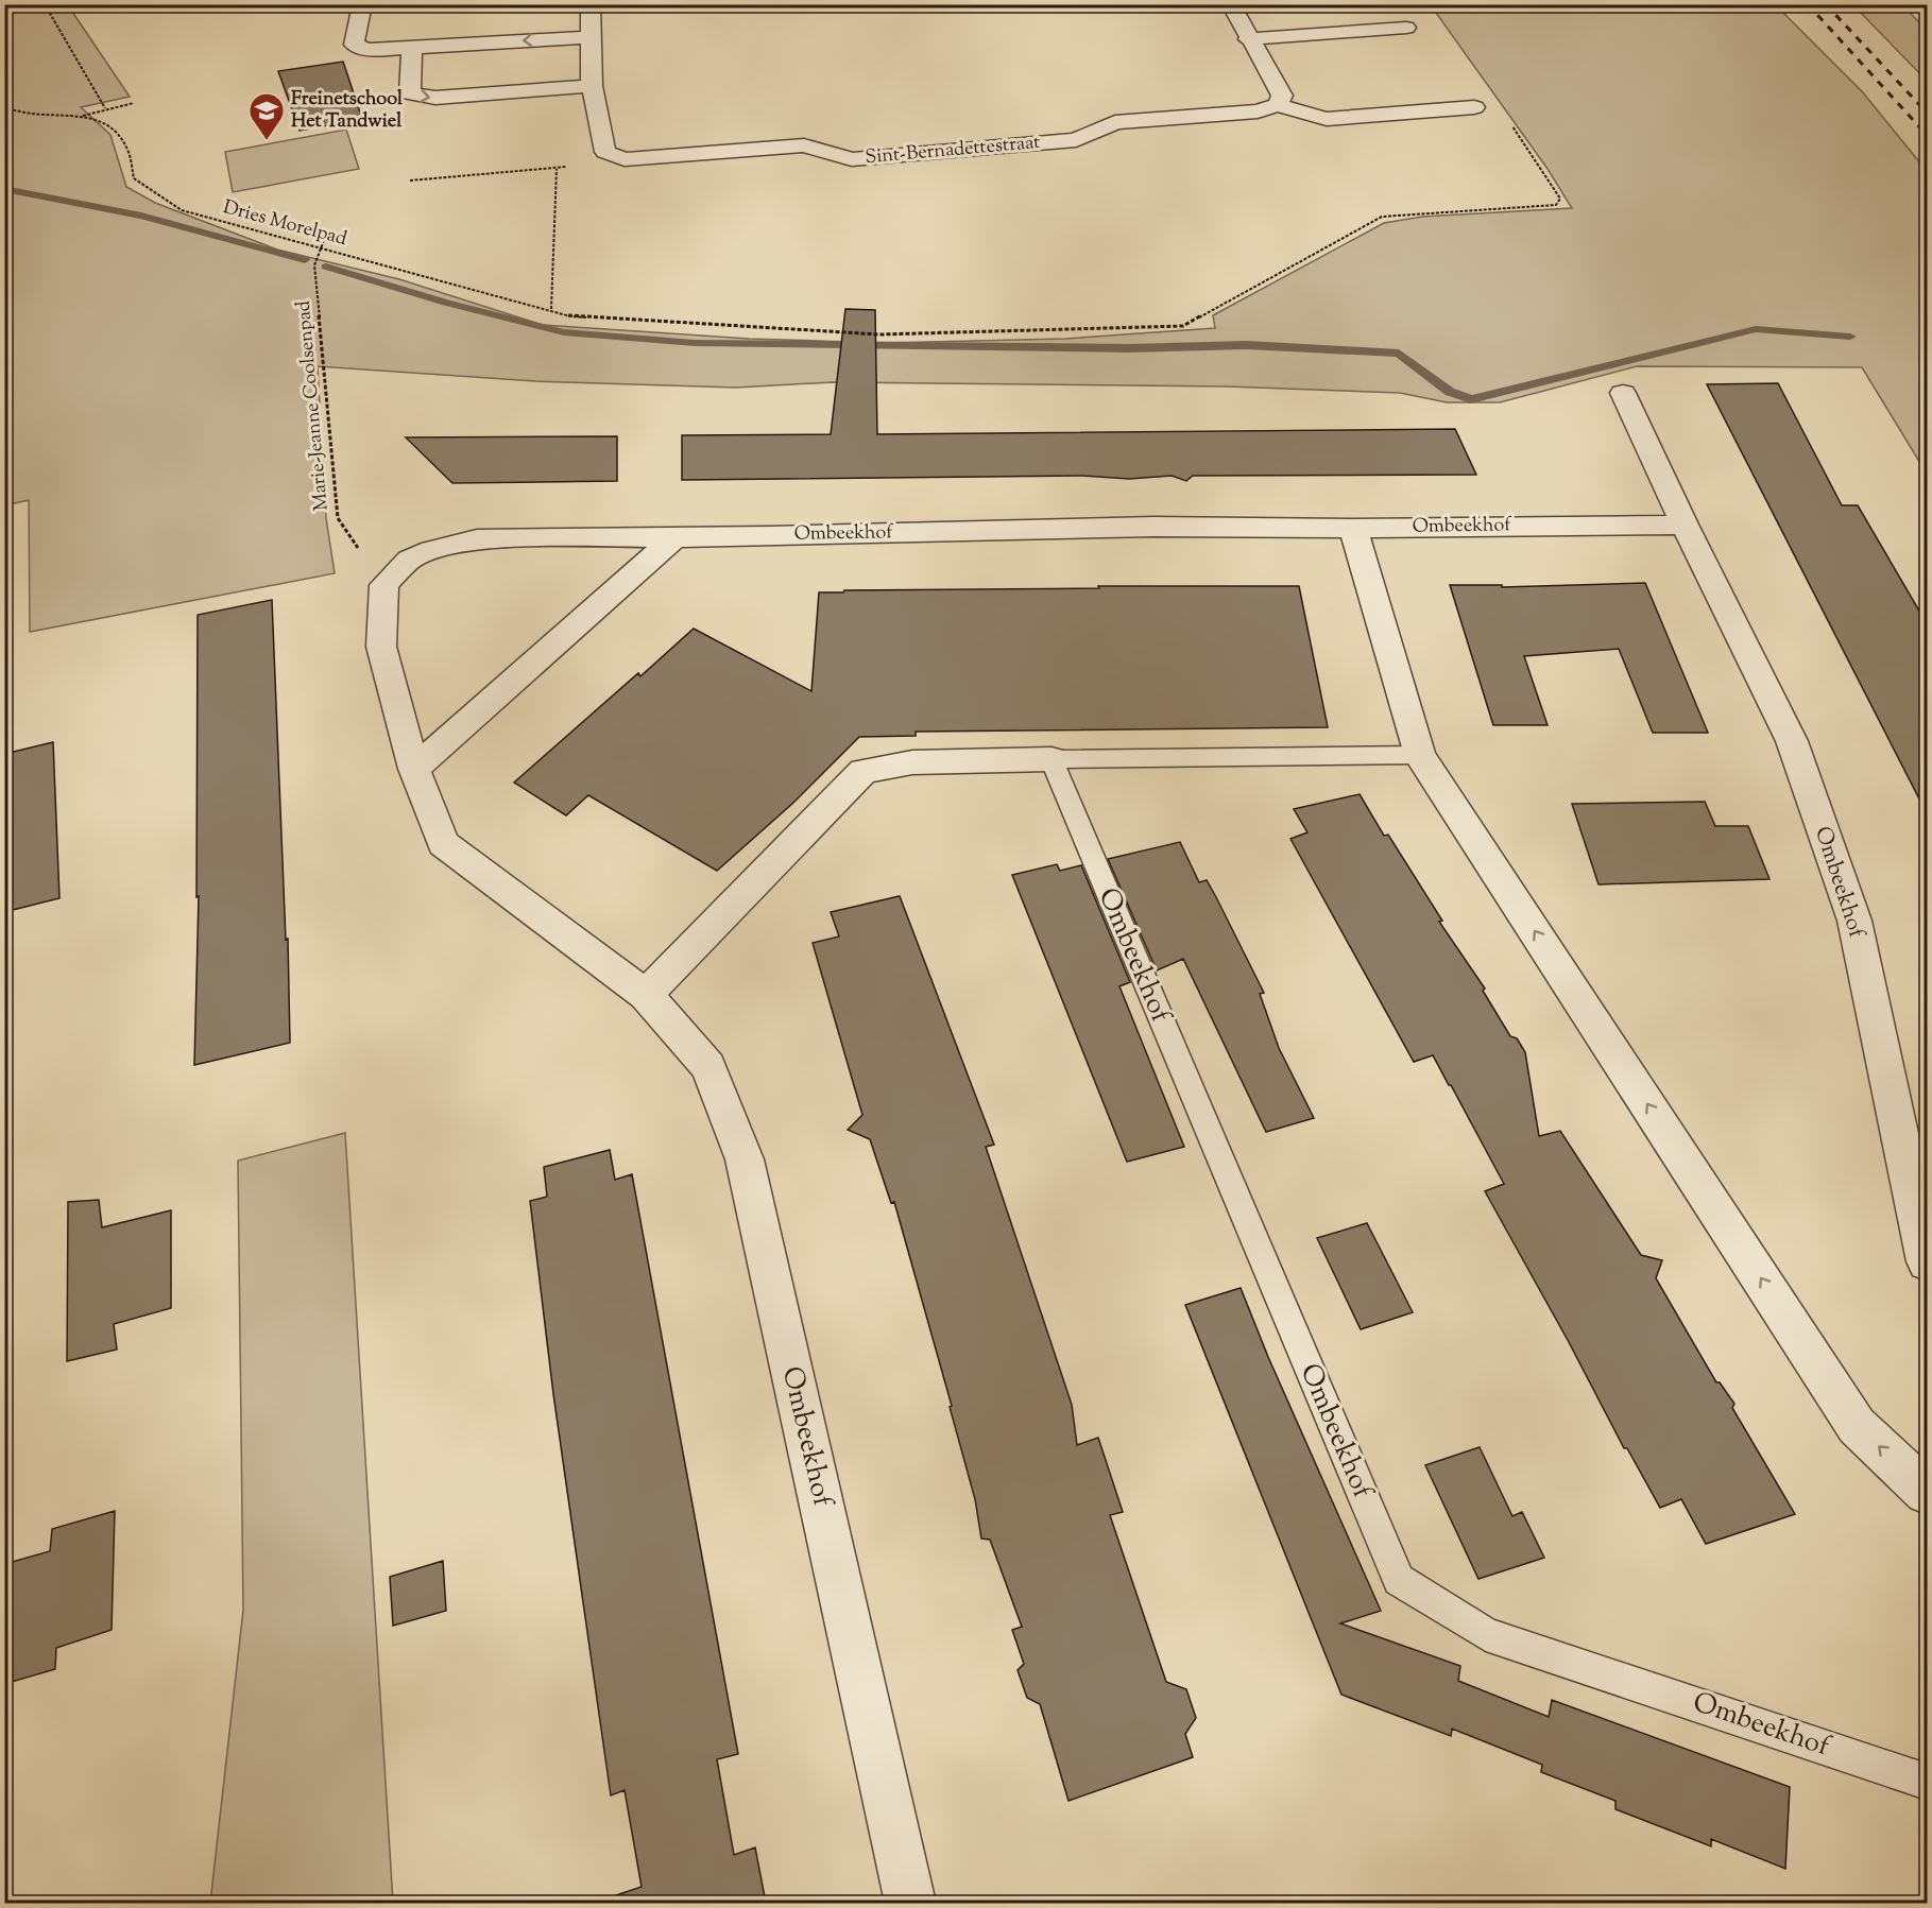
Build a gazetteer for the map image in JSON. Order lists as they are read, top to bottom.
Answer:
{
  "streets": {
    "street": ["Sint-Bernadettestraat", "Ombeekhof"],
    "path": ["Dries Morelpad", "Marie-Jeanne Coolsenpad"]
  },
  "crossings": [
    ["Dries Morelpad", "Marie-Jeanne Coolsenpad"],
    ["Marie-Jeanne Coolsenpad", "Ombeekhof"]
  ],
  "places": {
    "school or university": ["Freinetschool Het Tandwiel"]
  }
}
